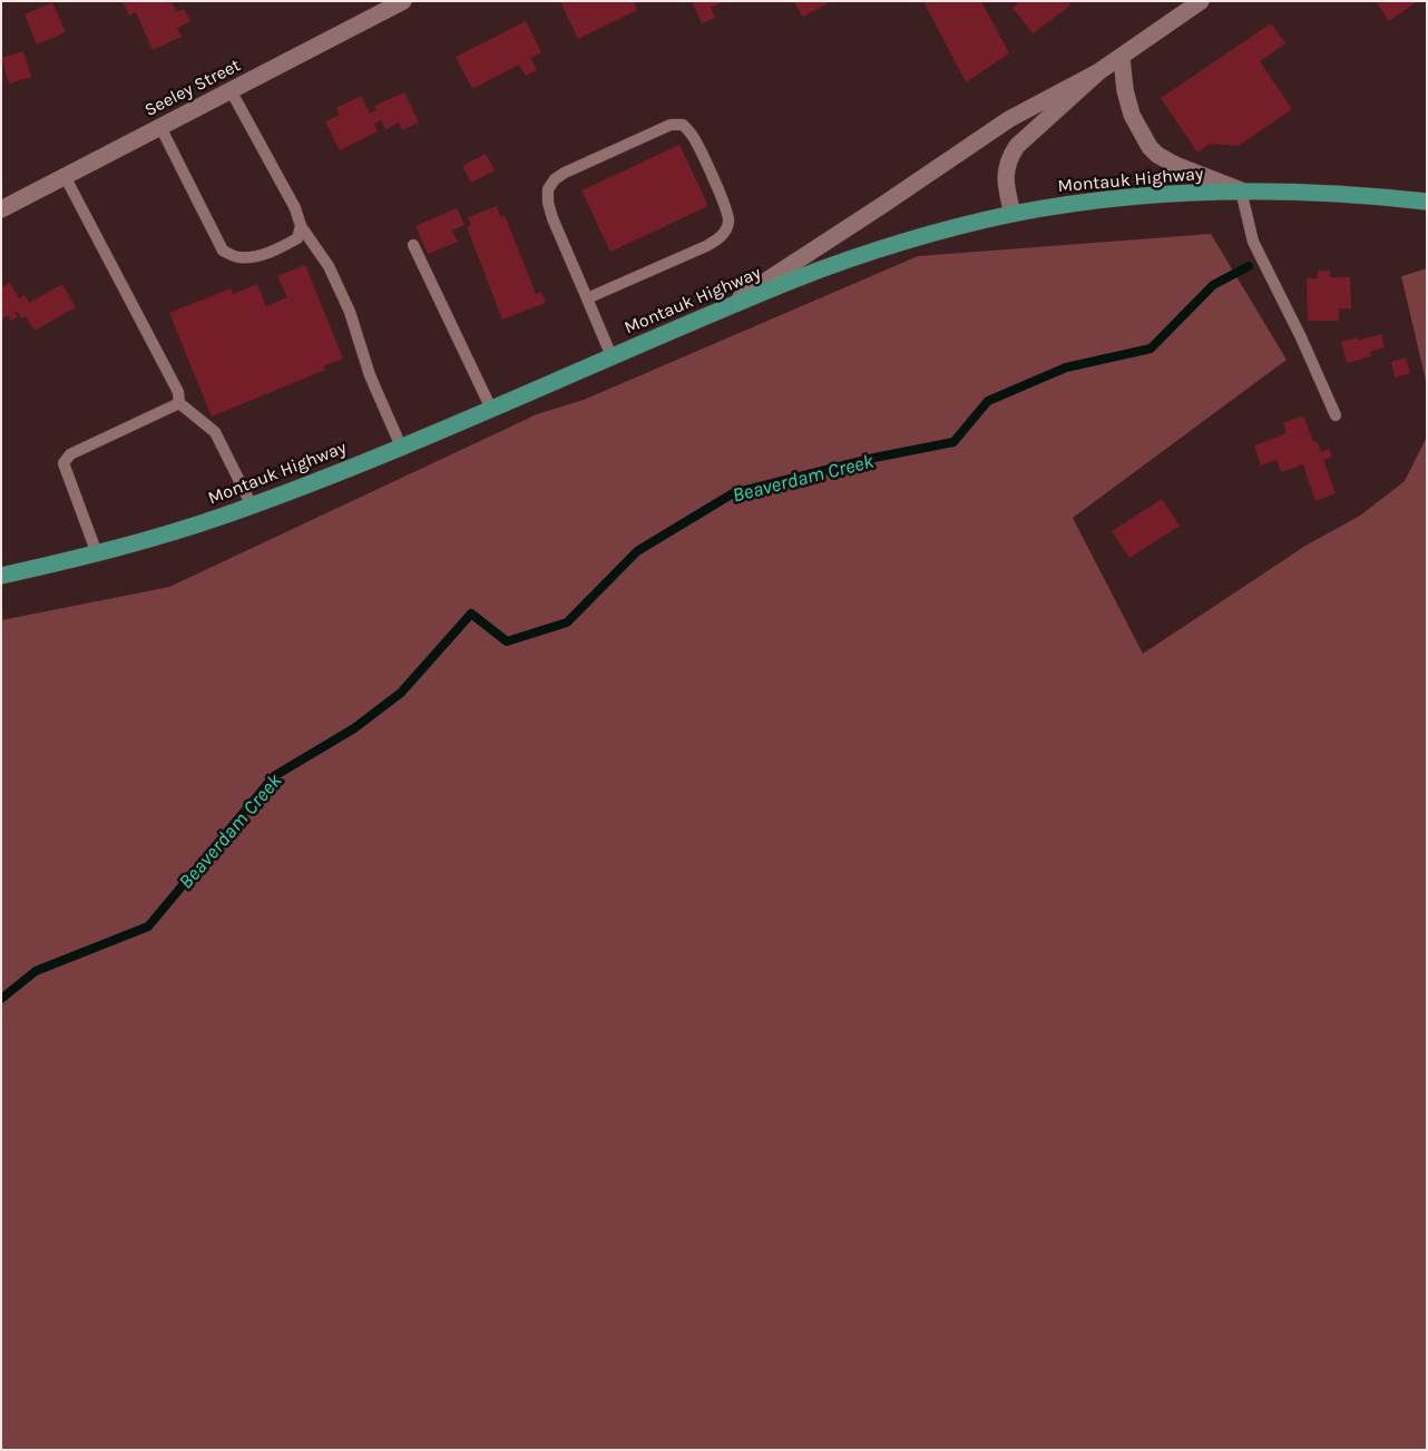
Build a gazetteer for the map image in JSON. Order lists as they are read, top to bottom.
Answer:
{
  "streets": {
    "main road": ["Seeley Street", "Montauk Highway"]
  },
  "water": ["Beaverdam Creek"]
}
